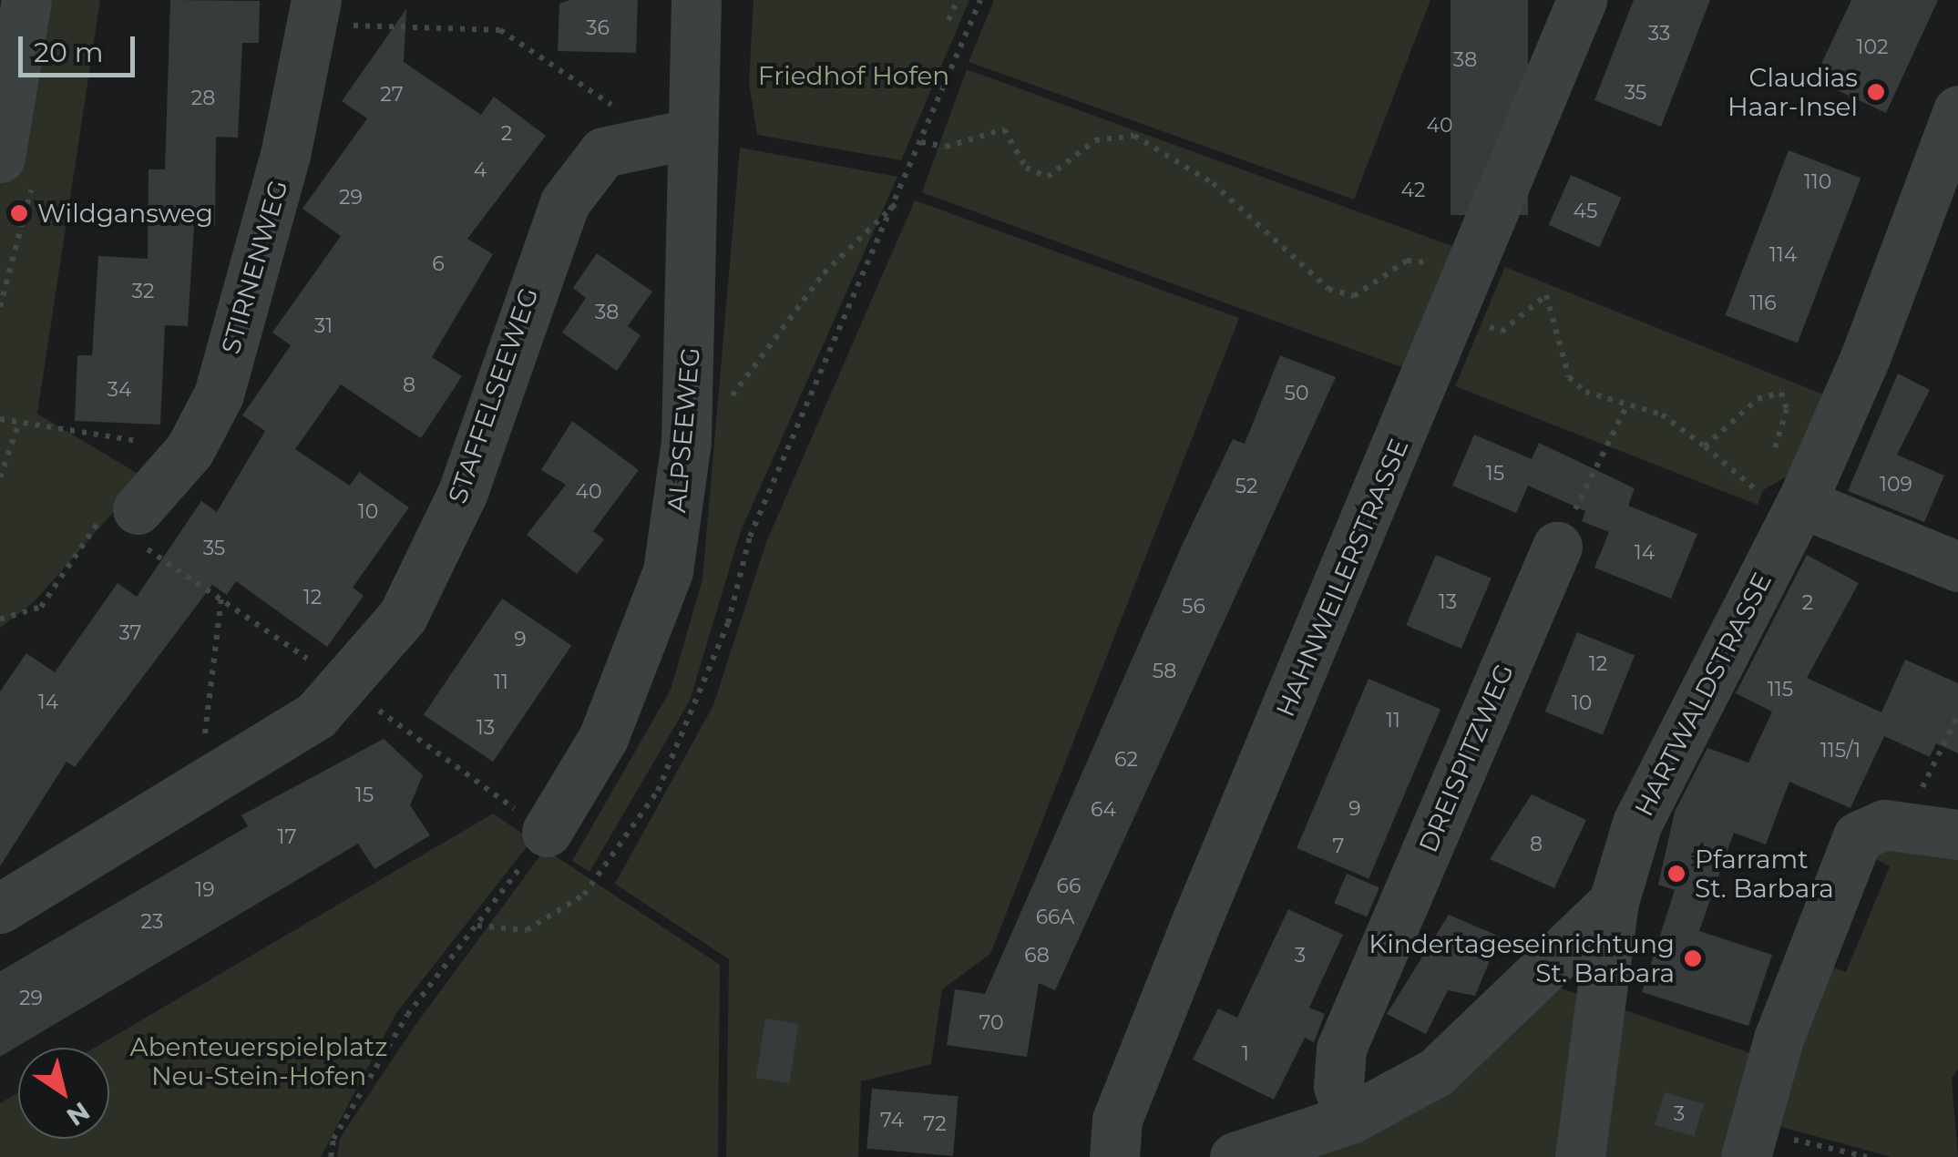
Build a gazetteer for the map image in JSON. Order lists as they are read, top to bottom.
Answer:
{
  "streets": {
    "street": [
      "STIRNENWEG",
      "STAFFELSEEWEG",
      "ALPSEEWEG",
      "HAHNWEILERSTRASSE",
      "HARTWALDSTRASSE",
      "DREISPITZWEG"
    ]
  },
  "crossings": [
    ["STAFFELSEEWEG", "ALPSEEWEG"],
    ["HARTWALDSTRASSE", "DREISPITZWEG"]
  ],
  "parks": ["Friedhof Hofen", "Abenteuerspielplatz Neu-Stein-Hofen"],
  "places": [
    "Claudias Haar-Insel",
    "Wildgansweg",
    "Pfarramt St. Barbara",
    "Kindertageseinrichtung St. Barbara"
  ],
  "house_numbers": [
    "36",
    "33",
    "102",
    "38",
    "35",
    "27",
    "28",
    "40",
    "2",
    "4",
    "110",
    "42",
    "29",
    "45",
    "114",
    "6",
    "32",
    "116",
    "38",
    "31",
    "8",
    "34",
    "50",
    "15",
    "109",
    "52",
    "40",
    "10",
    "35",
    "14",
    "12",
    "13",
    "2",
    "56",
    "37",
    "9",
    "12",
    "58",
    "11",
    "115",
    "14",
    "10",
    "11",
    "13",
    "115/1",
    "62",
    "15",
    "9",
    "64",
    "17",
    "8",
    "7",
    "66",
    "19",
    "66A",
    "23",
    "68",
    "3",
    "29",
    "70",
    "1",
    "3",
    "74",
    "72"
  ],
  "scale_bar": "20 m",
  "north": "bottom right"
}
